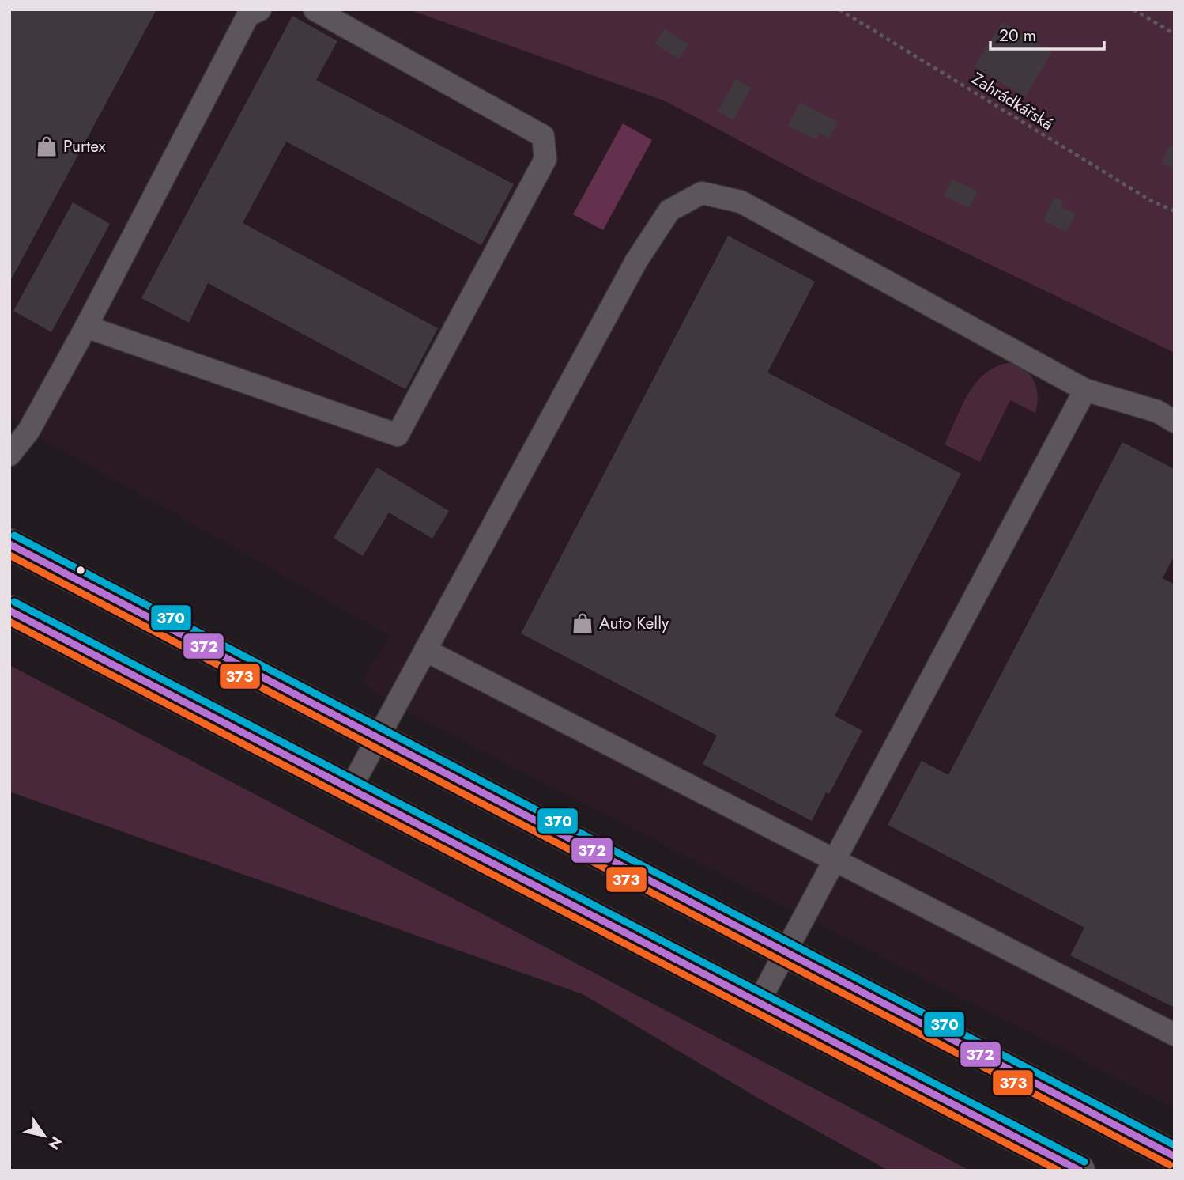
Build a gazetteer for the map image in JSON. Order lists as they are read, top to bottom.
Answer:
{
  "streets": {
    "path": ["Zahrádkářská"]
  },
  "places": {
    "shop": ["Purtex", "Auto Kelly"]
  },
  "lines": ["transit line 370", "transit line 372", "transit line 373"],
  "scale_bar": "20 m",
  "north": "bottom right"
}
